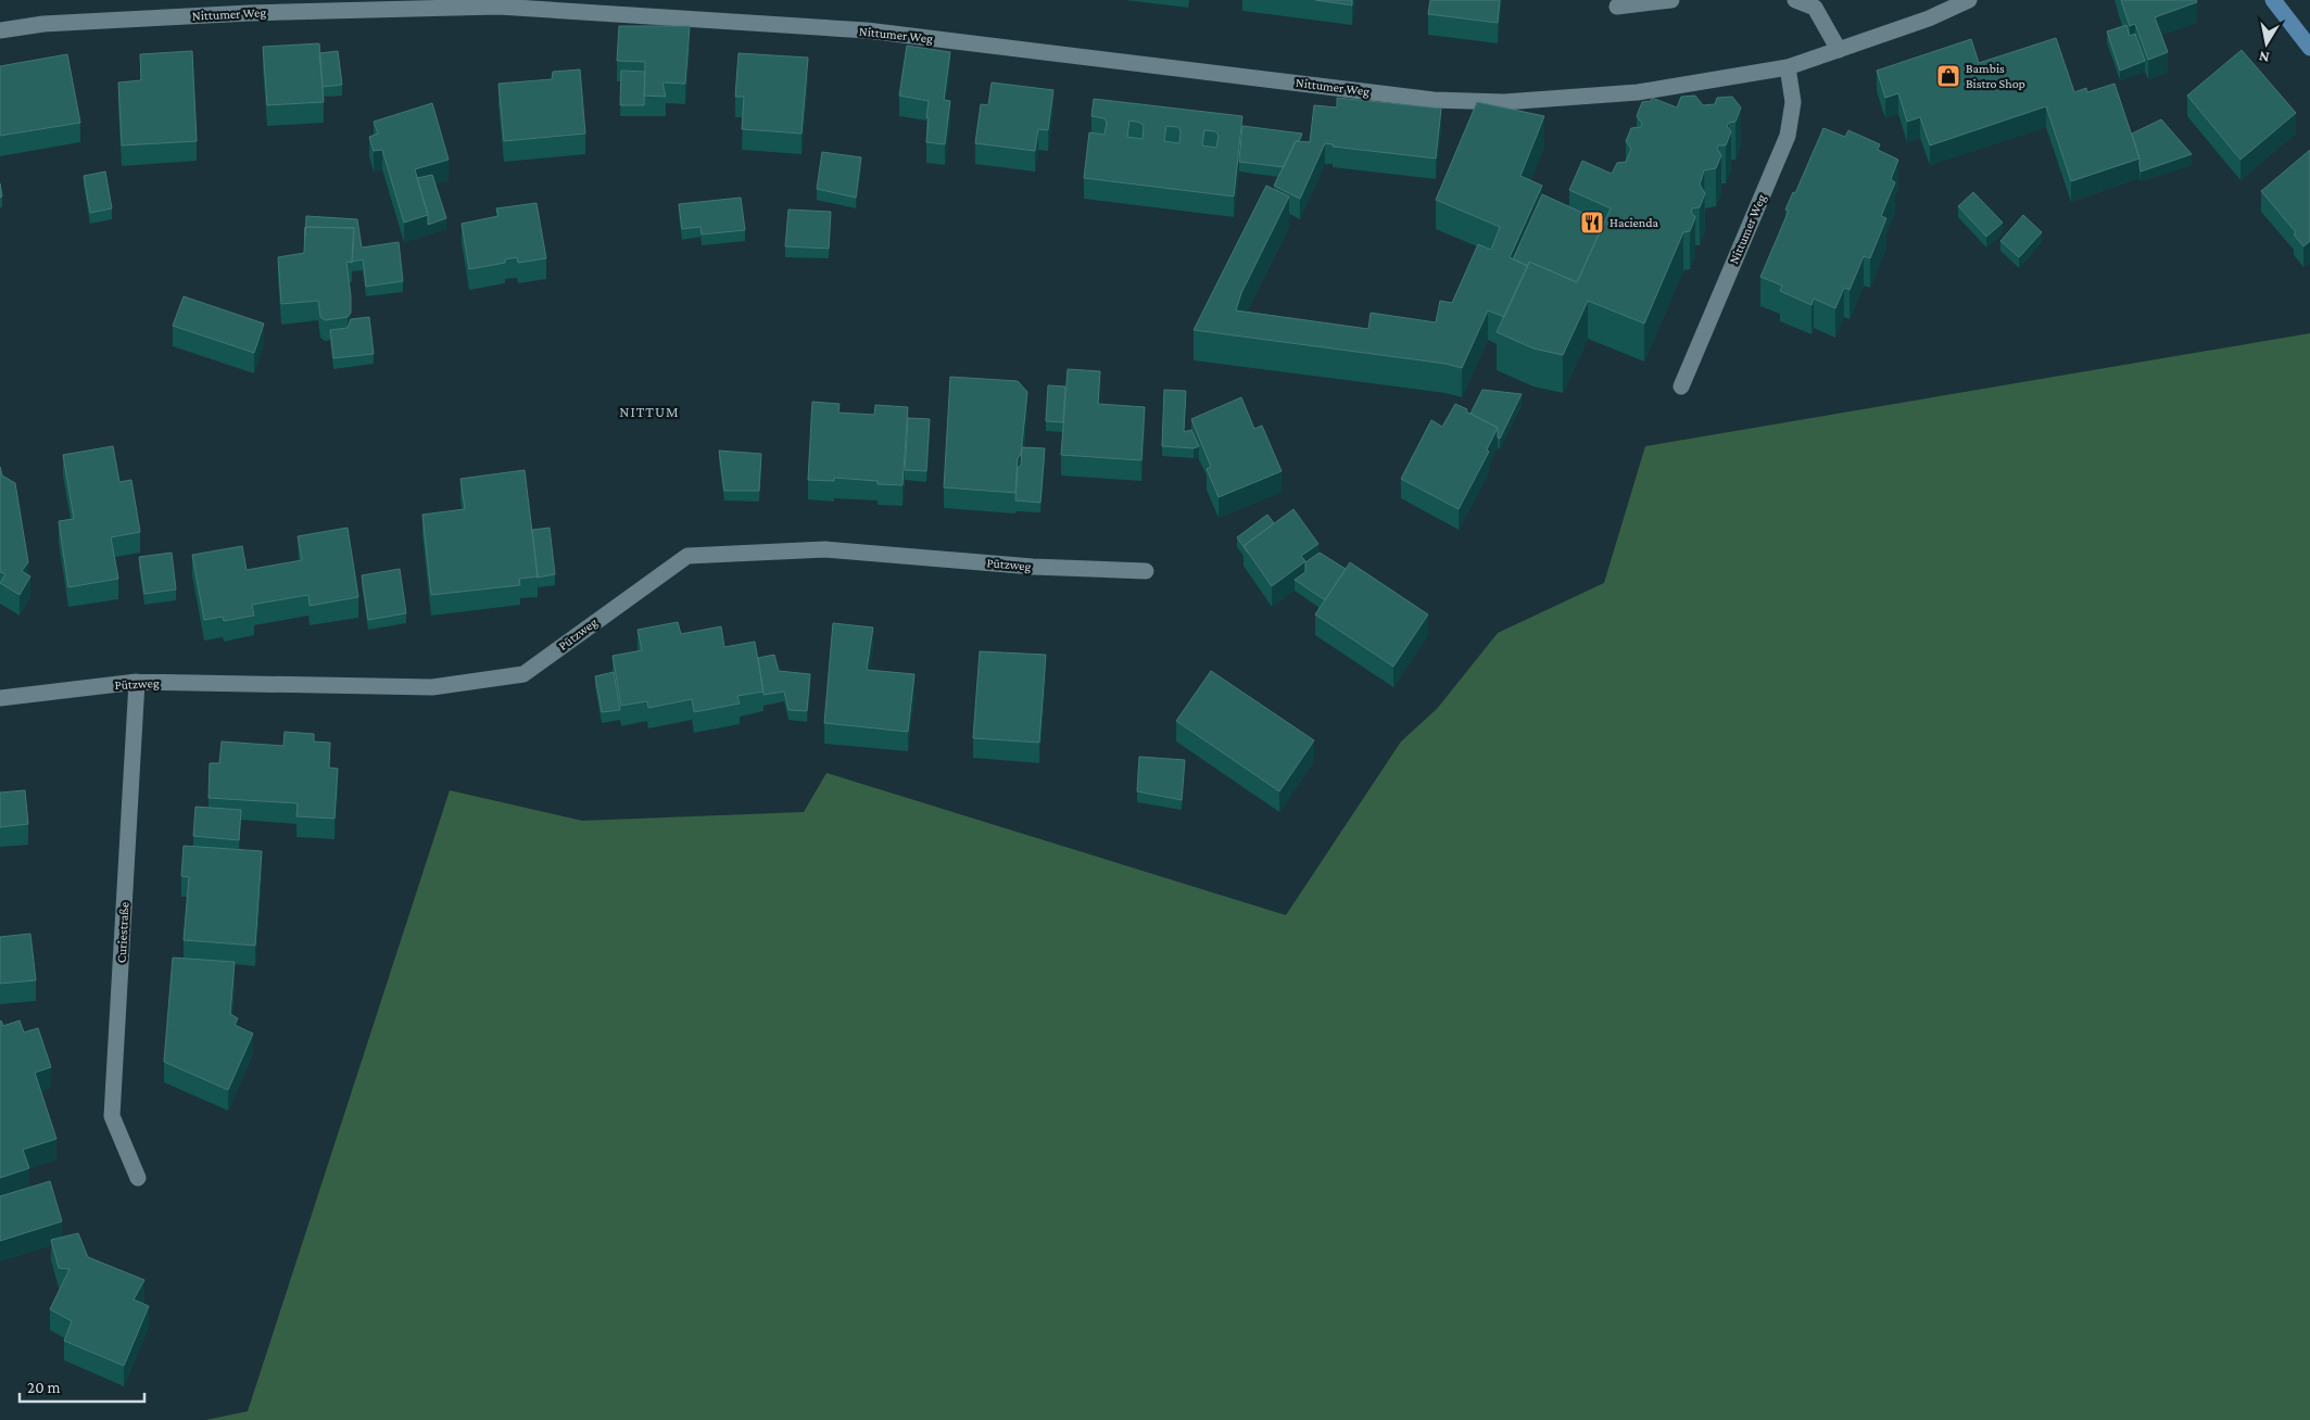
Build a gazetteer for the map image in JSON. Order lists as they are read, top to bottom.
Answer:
{
  "streets": {
    "street": ["Nittumer Weg", "Pützweg", "Curiestraße"]
  },
  "crossings": [
    ["Pützweg", "Curiestraße"]
  ],
  "districts": ["NITTUM"],
  "places": {
    "shop": ["Bambis Bistro Shop"],
    "restaurant": ["Hacienda"]
  },
  "scale_bar": "20 m",
  "north": "bottom"
}
